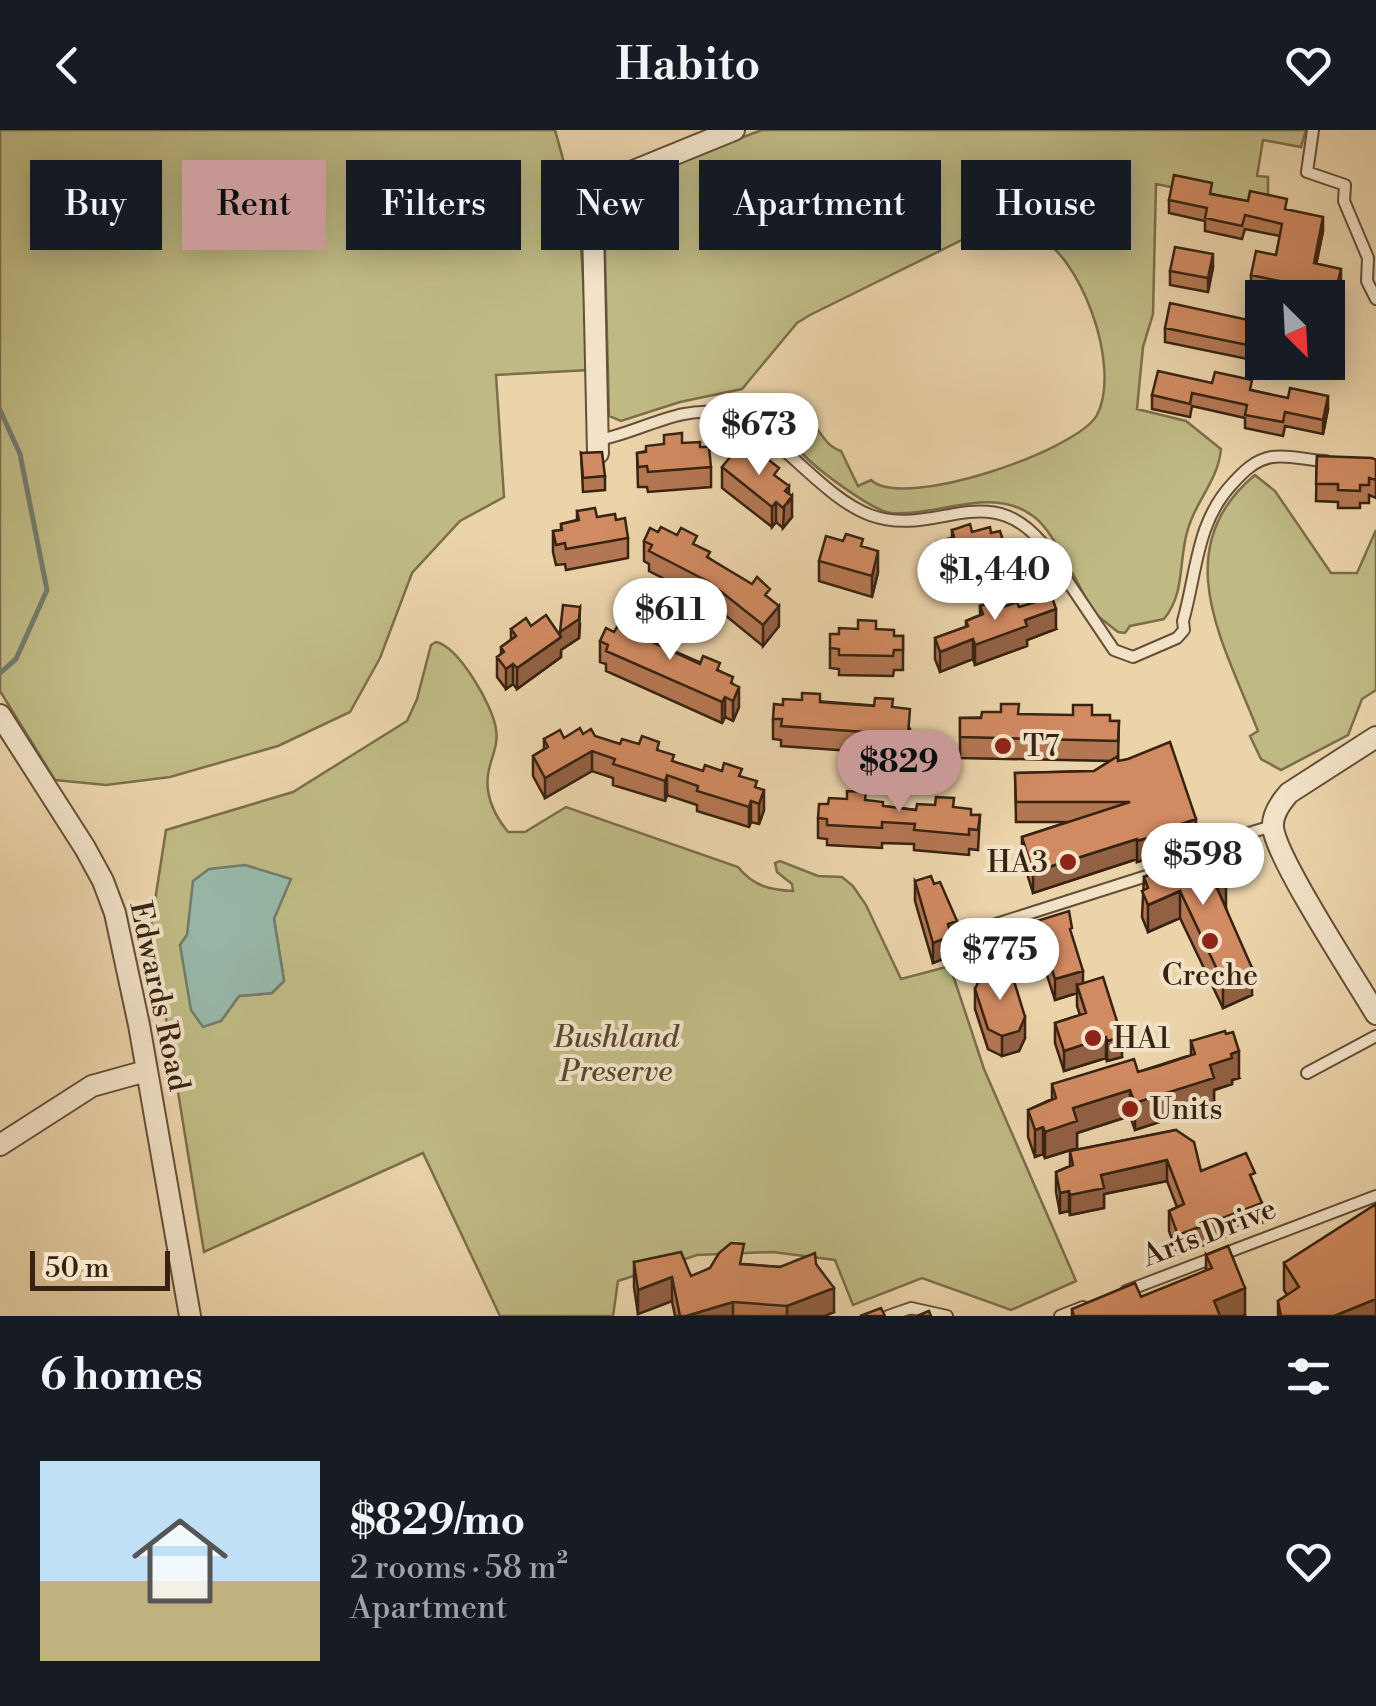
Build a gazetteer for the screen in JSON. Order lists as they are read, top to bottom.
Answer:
{
  "streets": {
    "street": ["Edwards Road"],
    "lane": ["Arts Drive"]
  },
  "parks": ["Bushland Preserve"],
  "places": [
    "T7",
    "HA3",
    "Creche",
    "HA1",
    "Units"
  ],
  "scale_bar": "50 m",
  "north": "bottom right",
  "page": {
    "header": "Habito",
    "chip": [
      "Buy",
      "Rent",
      "Filters",
      "New",
      "Apartment",
      "House"
    ],
    "price": [
      "$673",
      "$1,440",
      "$611",
      "$829",
      "$598",
      "$775"
    ],
    "scale": "50 m",
    "heading": "6 homes",
    "list": [
      {
        "name": "$829/mo",
        "note": "2 rooms · 58 m² · Apartment"
      }
    ]
  }
}
